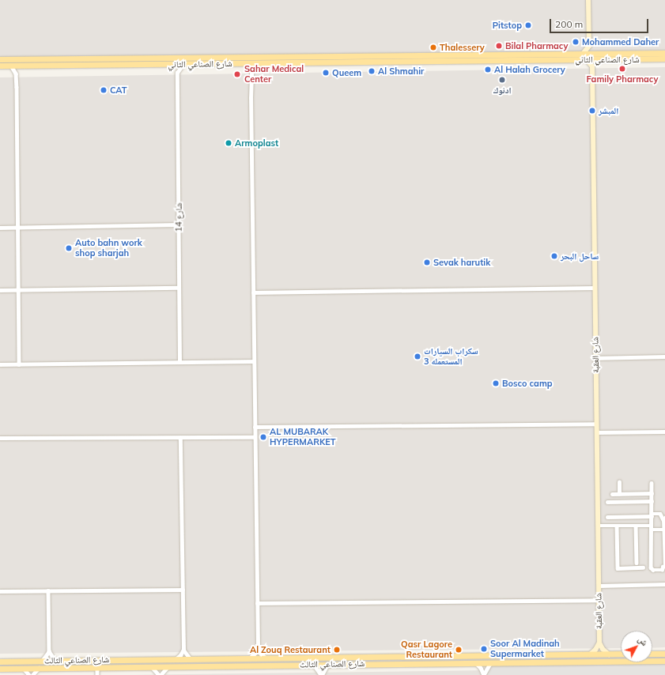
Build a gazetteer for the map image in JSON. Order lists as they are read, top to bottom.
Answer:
{
  "streets": {
    "main road": ["شارع الصناعي الثاني", "شارع الصناعي الثالث"],
    "street": ["شارع 14", "شارع العقبة"]
  },
  "places": [
    "Pitstop",
    "Mohammed Daher",
    "Bilal Pharmacy",
    "Thalessery",
    "Family Pharmacy",
    "Al Halah Grocery",
    "Al Shmahir",
    "Queem",
    "Sahar Medical Center",
    "ادنوك",
    "CAT",
    "المبشر",
    "Armoplast",
    "Auto bahn work shop sharjah",
    "ساحل البحر",
    "Sevak harutik",
    "سكراب السيارات المستعمله 3",
    "Bosco camp",
    "AL MUBARAK HYPERMARKET",
    "Soor Al Madinah Supermarket",
    "Al Zouq Restaurant",
    "Qasr Lagore Restaurant"
  ],
  "scale_bar": "200 m",
  "north": "top right"
}
